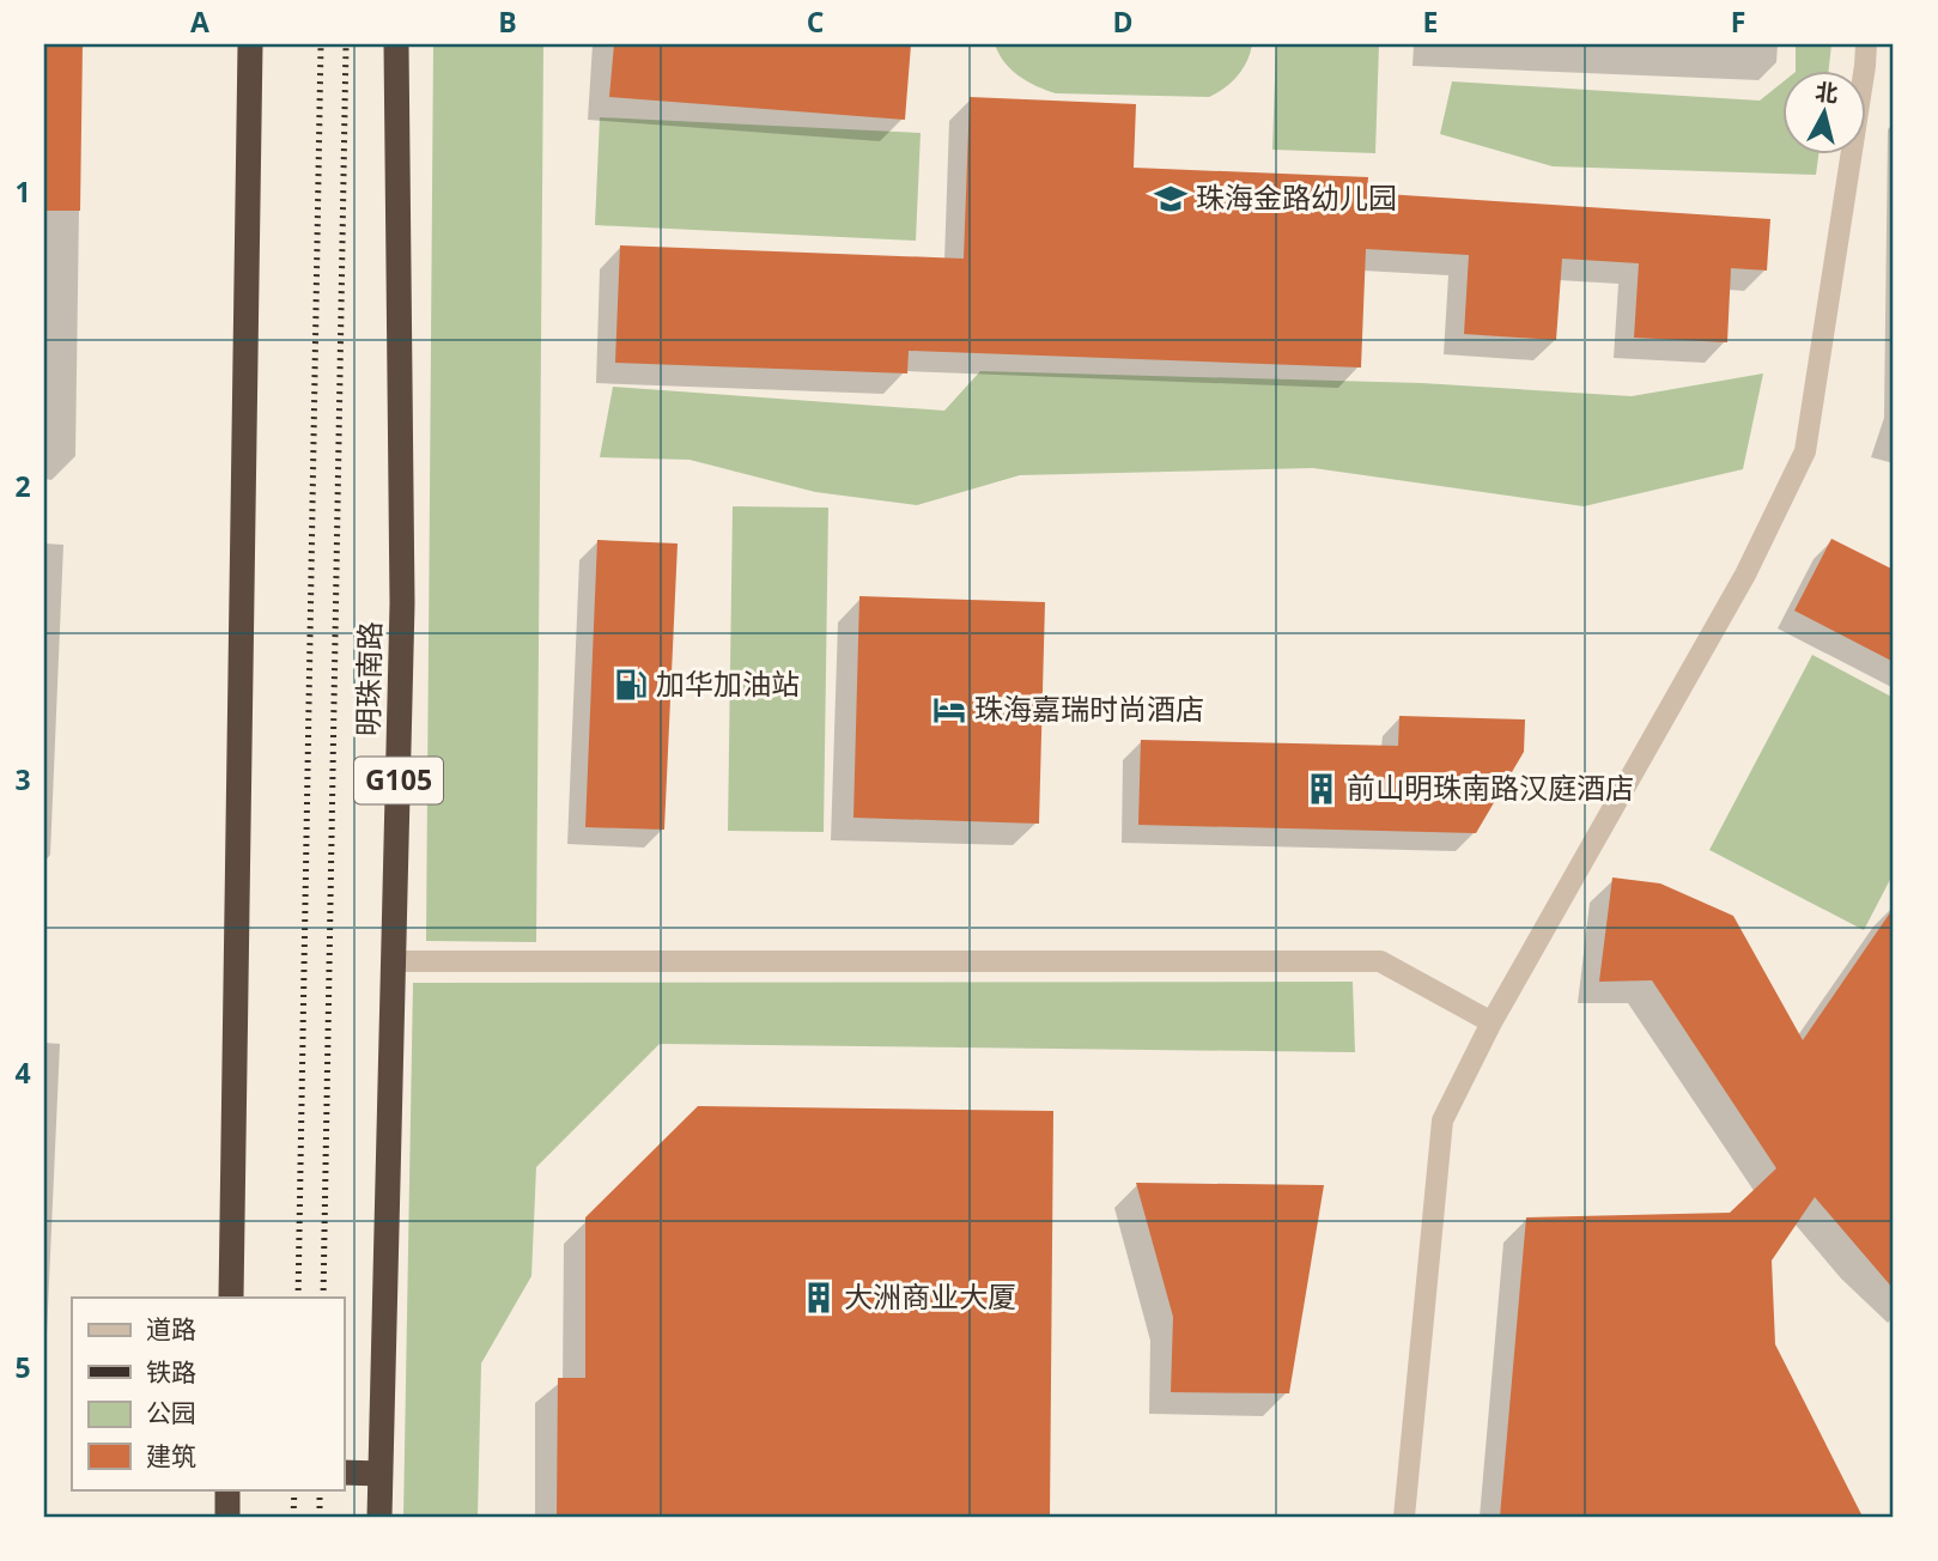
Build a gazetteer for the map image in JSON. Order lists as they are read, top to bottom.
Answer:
{
  "streets": {
    "highway": ["明珠南路", "G105"]
  },
  "places": {
    "school or university": ["珠海金路幼儿园"],
    "fuel station": ["加华加油站"],
    "hotel": ["珠海嘉瑞时尚酒店"],
    "building": ["前山明珠南路汉庭酒店", "大洲商业大厦"]
  },
  "legend": [
    "道路",
    "铁路",
    "公园",
    "建筑"
  ],
  "north": "top",
  "grid": {
    "columns": [
      "A",
      "B",
      "C",
      "D",
      "E",
      "F"
    ],
    "rows": [
      "1",
      "2",
      "3",
      "4",
      "5"
    ]
  }
}
